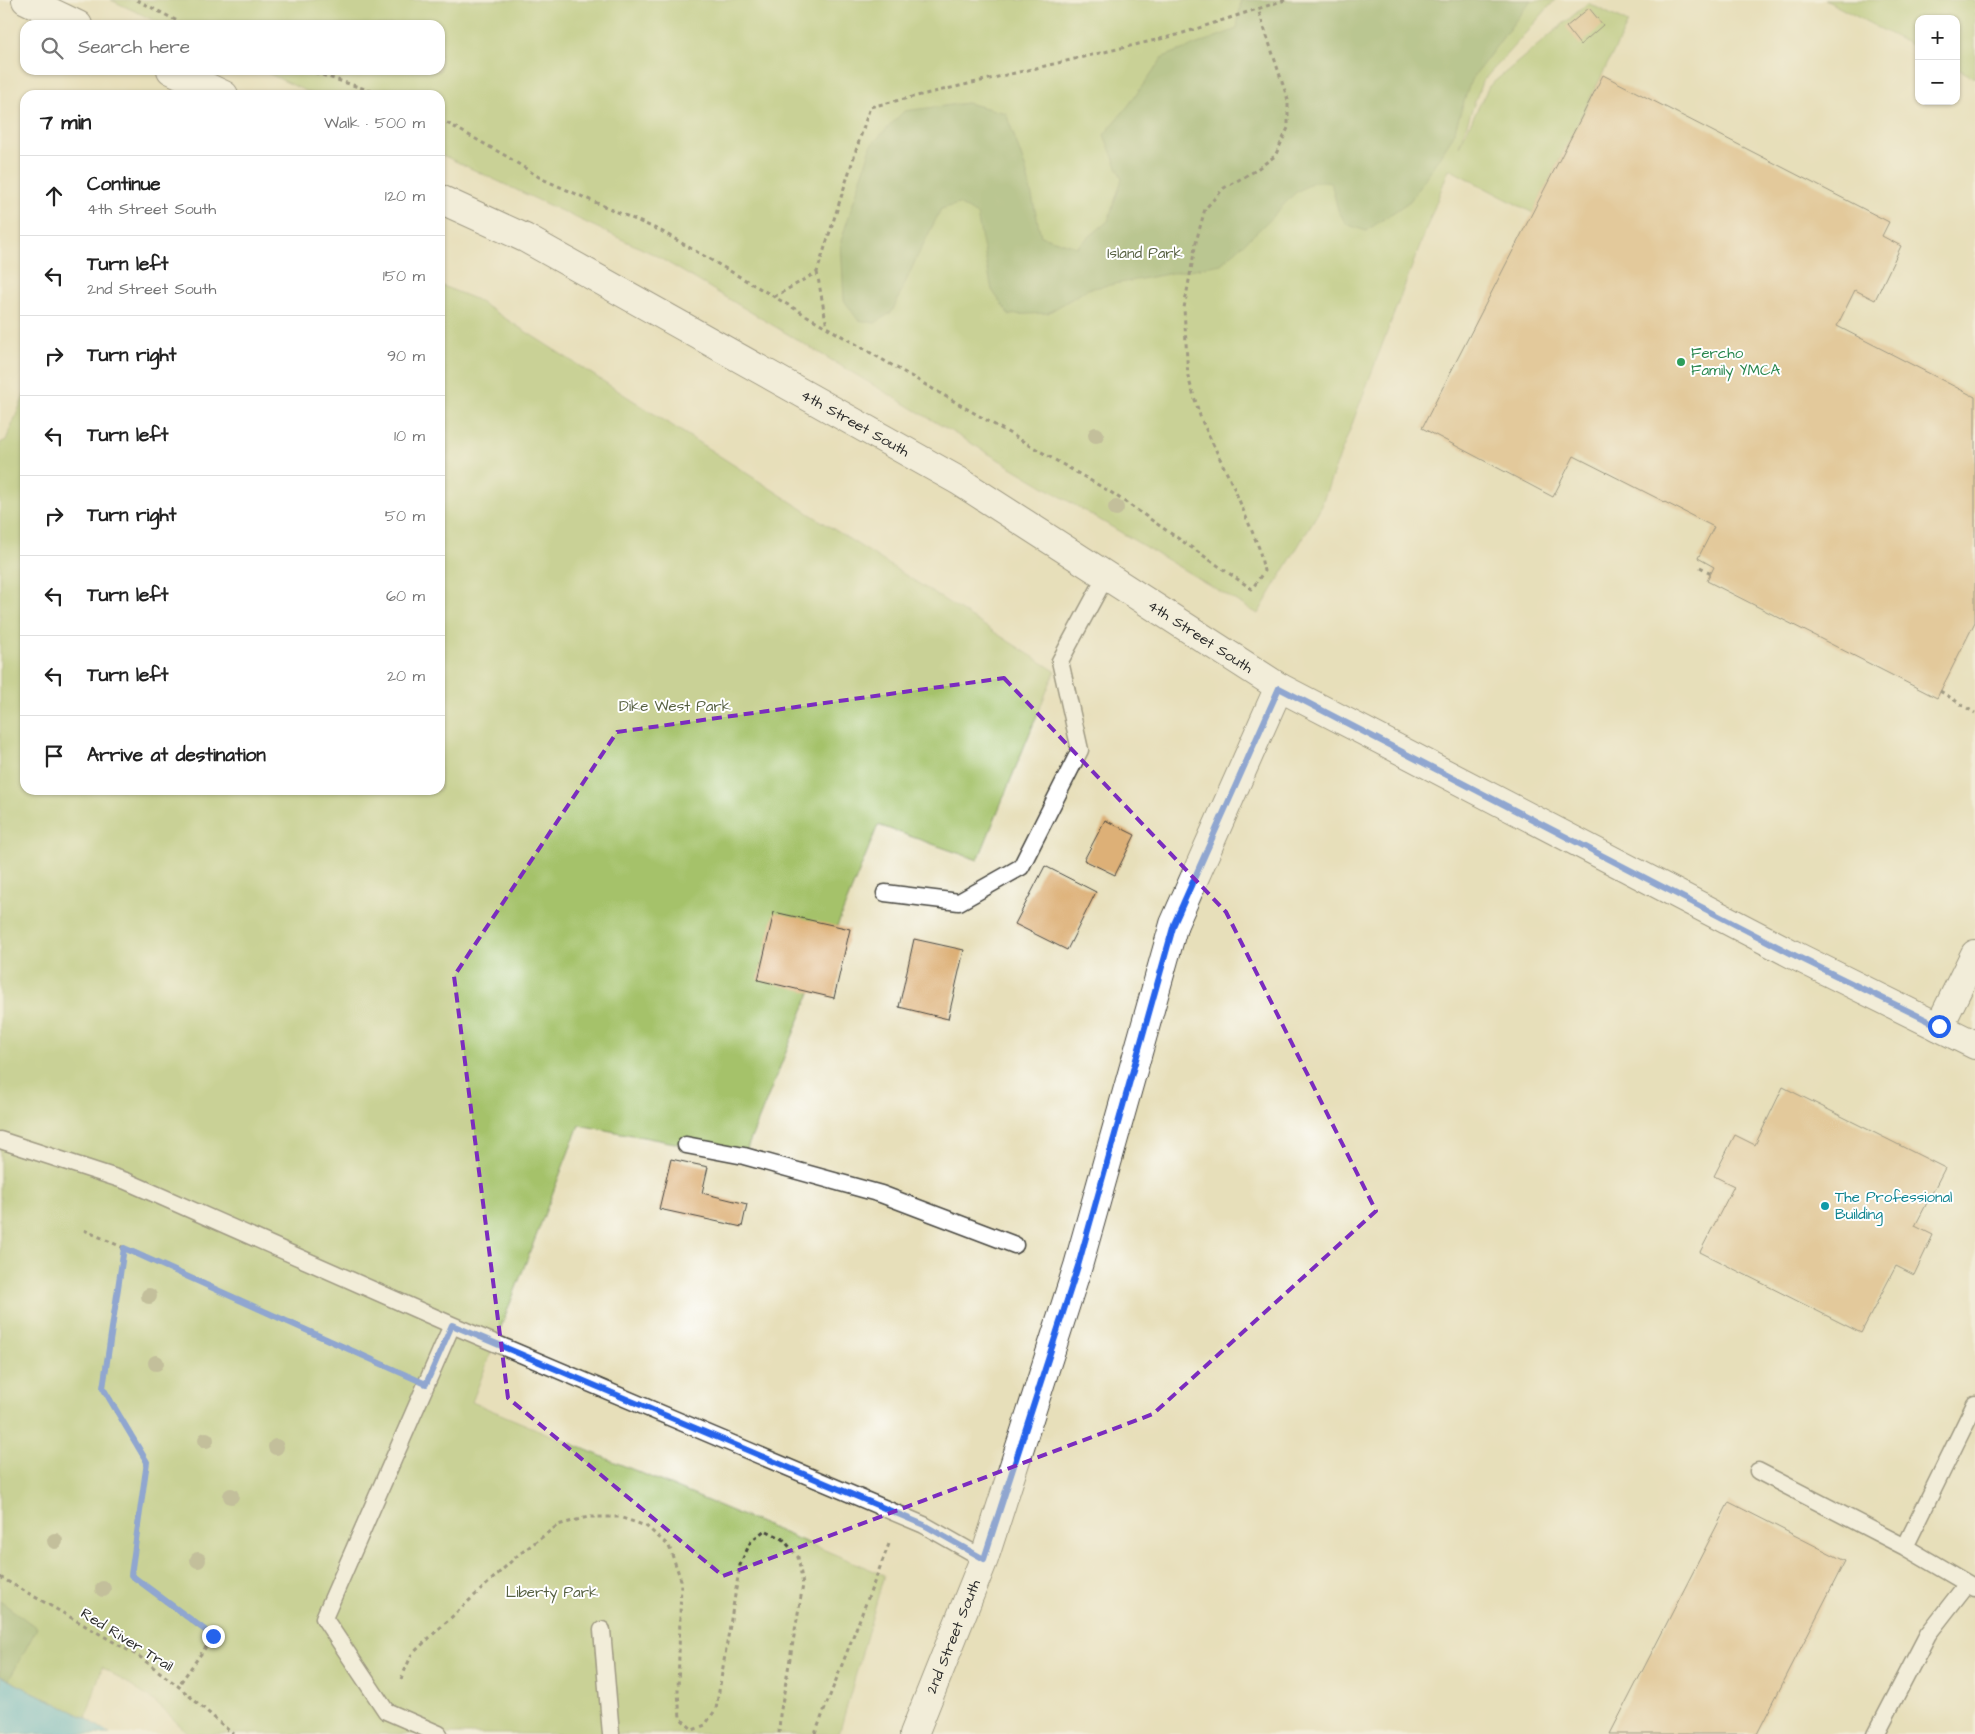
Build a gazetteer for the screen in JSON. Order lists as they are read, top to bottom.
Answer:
{
  "streets": {
    "street": ["4th Street South", "2nd Street South"],
    "path": ["Red River Trail"]
  },
  "crossings": [
    ["4th Street South", "2nd Street South"]
  ],
  "parks": ["Island Park", "Dike West Park", "Liberty Park"],
  "places": ["Fercho Family YMCA", "The Professional Building"],
  "page": {
    "map_buttons": ["+", "−"],
    "search": "Search here",
    "heading": ["7 min", "Walk · 500 m"],
    "list": [
      ["Continue", "4th Street South", "120 m"],
      ["Turn left", "2nd Street South", "150 m"],
      ["Turn right", "90 m"],
      ["Turn left", "10 m"],
      ["Turn right", "50 m"],
      ["Turn left", "60 m"],
      ["Turn left", "20 m"],
      "Arrive at destination"
    ]
  }
}
